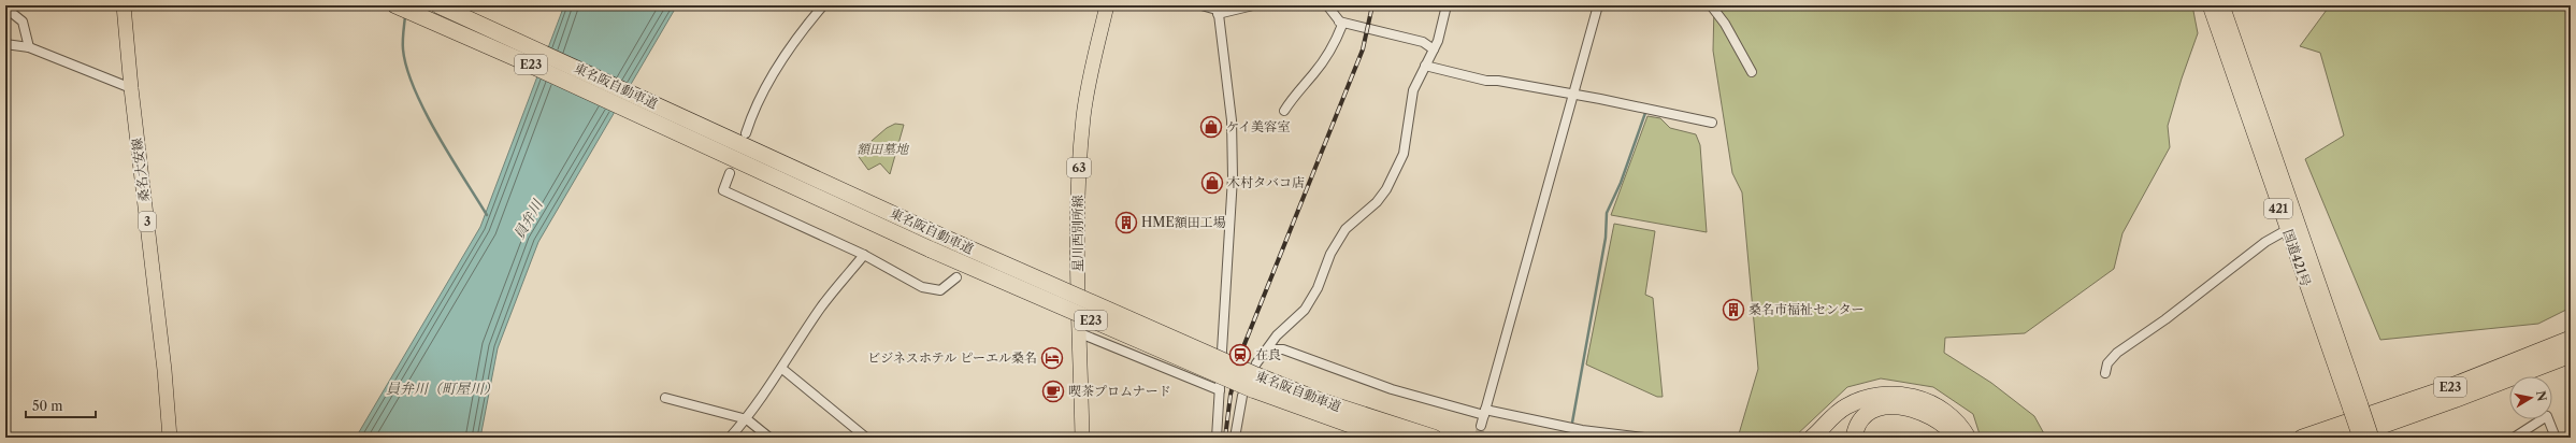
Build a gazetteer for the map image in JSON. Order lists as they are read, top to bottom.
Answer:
{
  "streets": {
    "highway": ["E23", "東名阪自動車道"],
    "main road": [
      "63",
      "桑名大安線",
      "421",
      "3",
      "星川西別所線",
      "国道421号"
    ]
  },
  "water": ["員弁川", "員弁川（町屋川）"],
  "parks": ["額田墓地"],
  "places": {
    "shop": ["ケイ美容室", "木村タバコ店"],
    "building": ["HME額田工場", "桑名市福祉センター"],
    "station": ["在良"],
    "hotel": ["ビジネスホテル ピーエル桑名"],
    "cafe": ["喫茶プロムナード"]
  },
  "scale_bar": "50 m",
  "north": "right"
}
